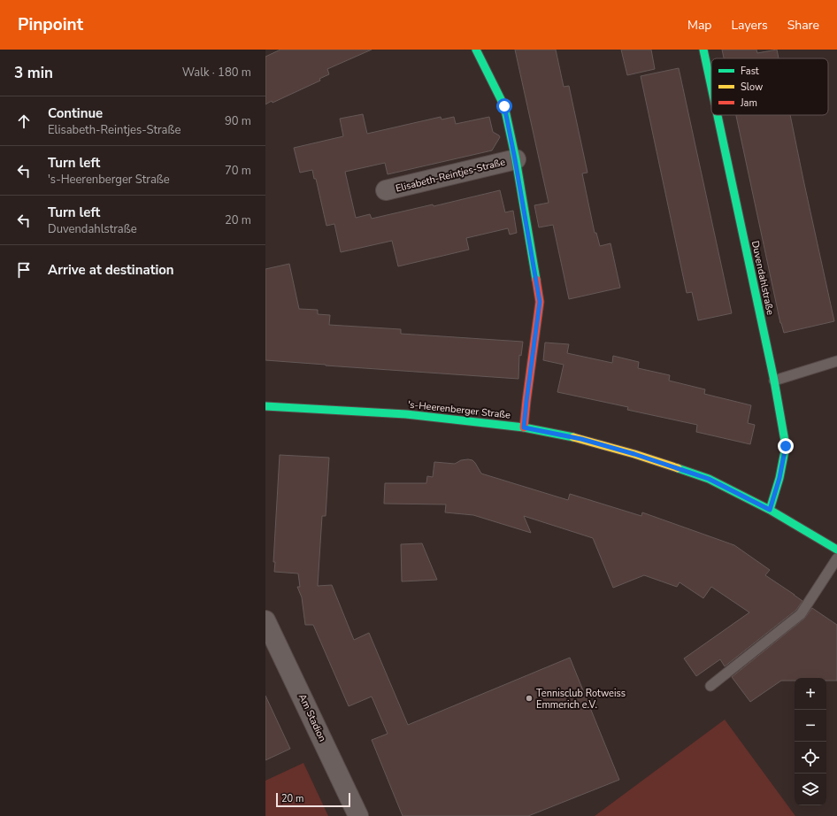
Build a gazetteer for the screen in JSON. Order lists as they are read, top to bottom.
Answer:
{
  "streets": {
    "street": [
      "Elisabeth-Reintjes-Straße",
      "Duvendahlstraße",
      "'s-Heerenberger Straße",
      "Am Stadion"
    ]
  },
  "crossings": [
    ["Elisabeth-Reintjes-Straße", "'s-Heerenberger Straße"],
    ["Duvendahlstraße", "'s-Heerenberger Straße"]
  ],
  "places": ["Tennisclub Rotweiss Emmerich e.V."],
  "legend": ["Fast", "Slow", "Jam"],
  "scale_bar": "20 m",
  "page": {
    "header": "Pinpoint",
    "nav": ["Map", "Layers", "Share"],
    "heading": ["3 min", "Walk · 180 m"],
    "list": [
      ["Continue", "Elisabeth-Reintjes-Straße", "90 m"],
      ["Turn left", "'s-Heerenberger Straße", "70 m"],
      ["Turn left", "Duvendahlstraße", "20 m"],
      "Arrive at destination"
    ],
    "map_buttons": ["+", "−"],
    "scale": "20 m"
  }
}
